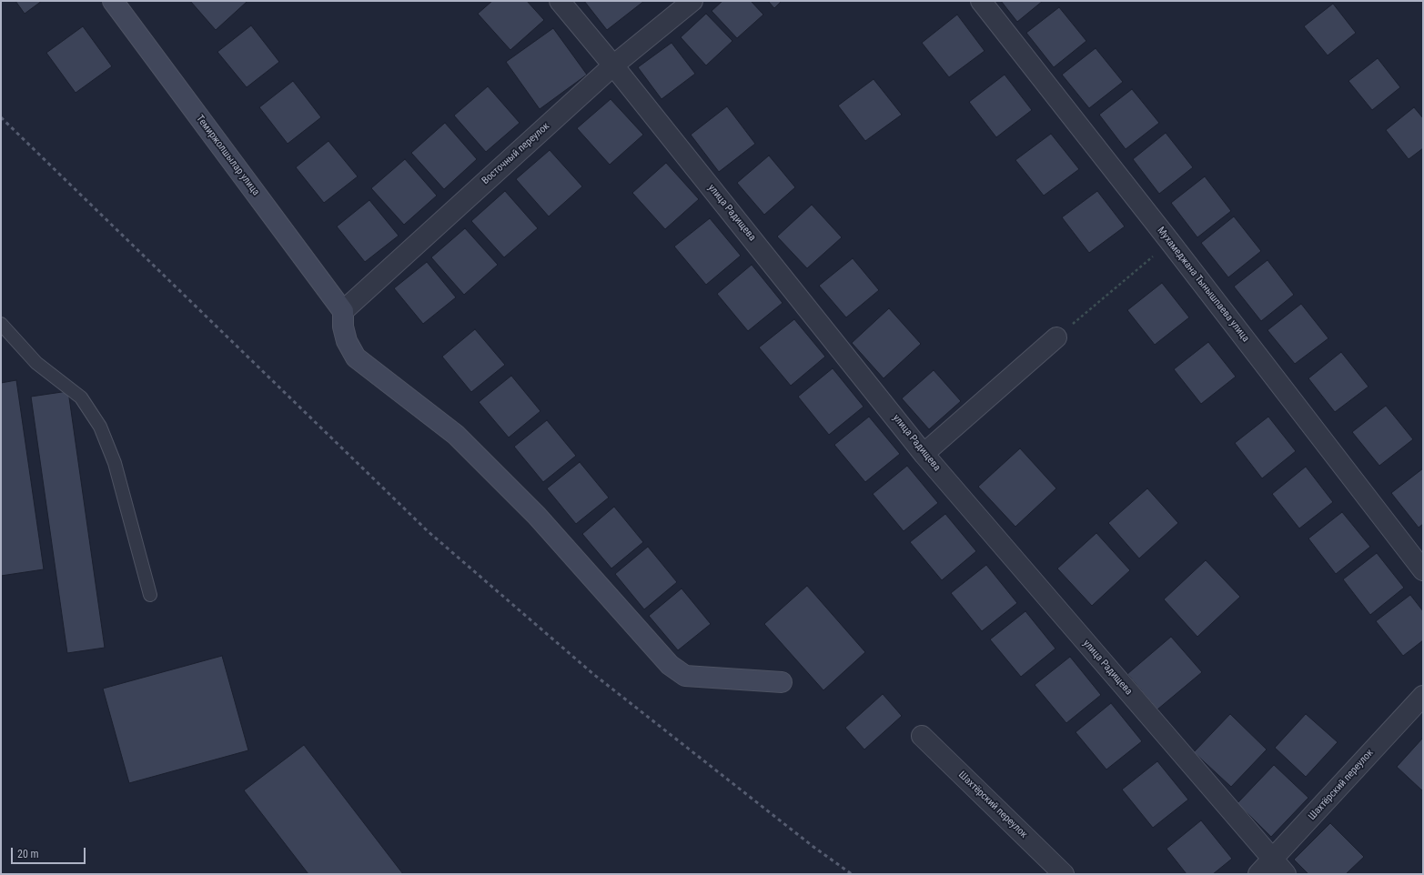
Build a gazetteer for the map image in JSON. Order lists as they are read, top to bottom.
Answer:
{
  "streets": {
    "street": [
      "Восточный переулок",
      "Темиржолшылар улица",
      "улица Радищева",
      "Мухамеджана Тынышпаева улица",
      "Шахтёрский переулок"
    ]
  },
  "crossings": [
    ["Восточный переулок", "Темиржолшылар улица"],
    ["Восточный переулок", "улица Радищева"],
    ["улица Радищева", "Шахтёрский переулок"]
  ],
  "scale_bar": "20 m"
}
